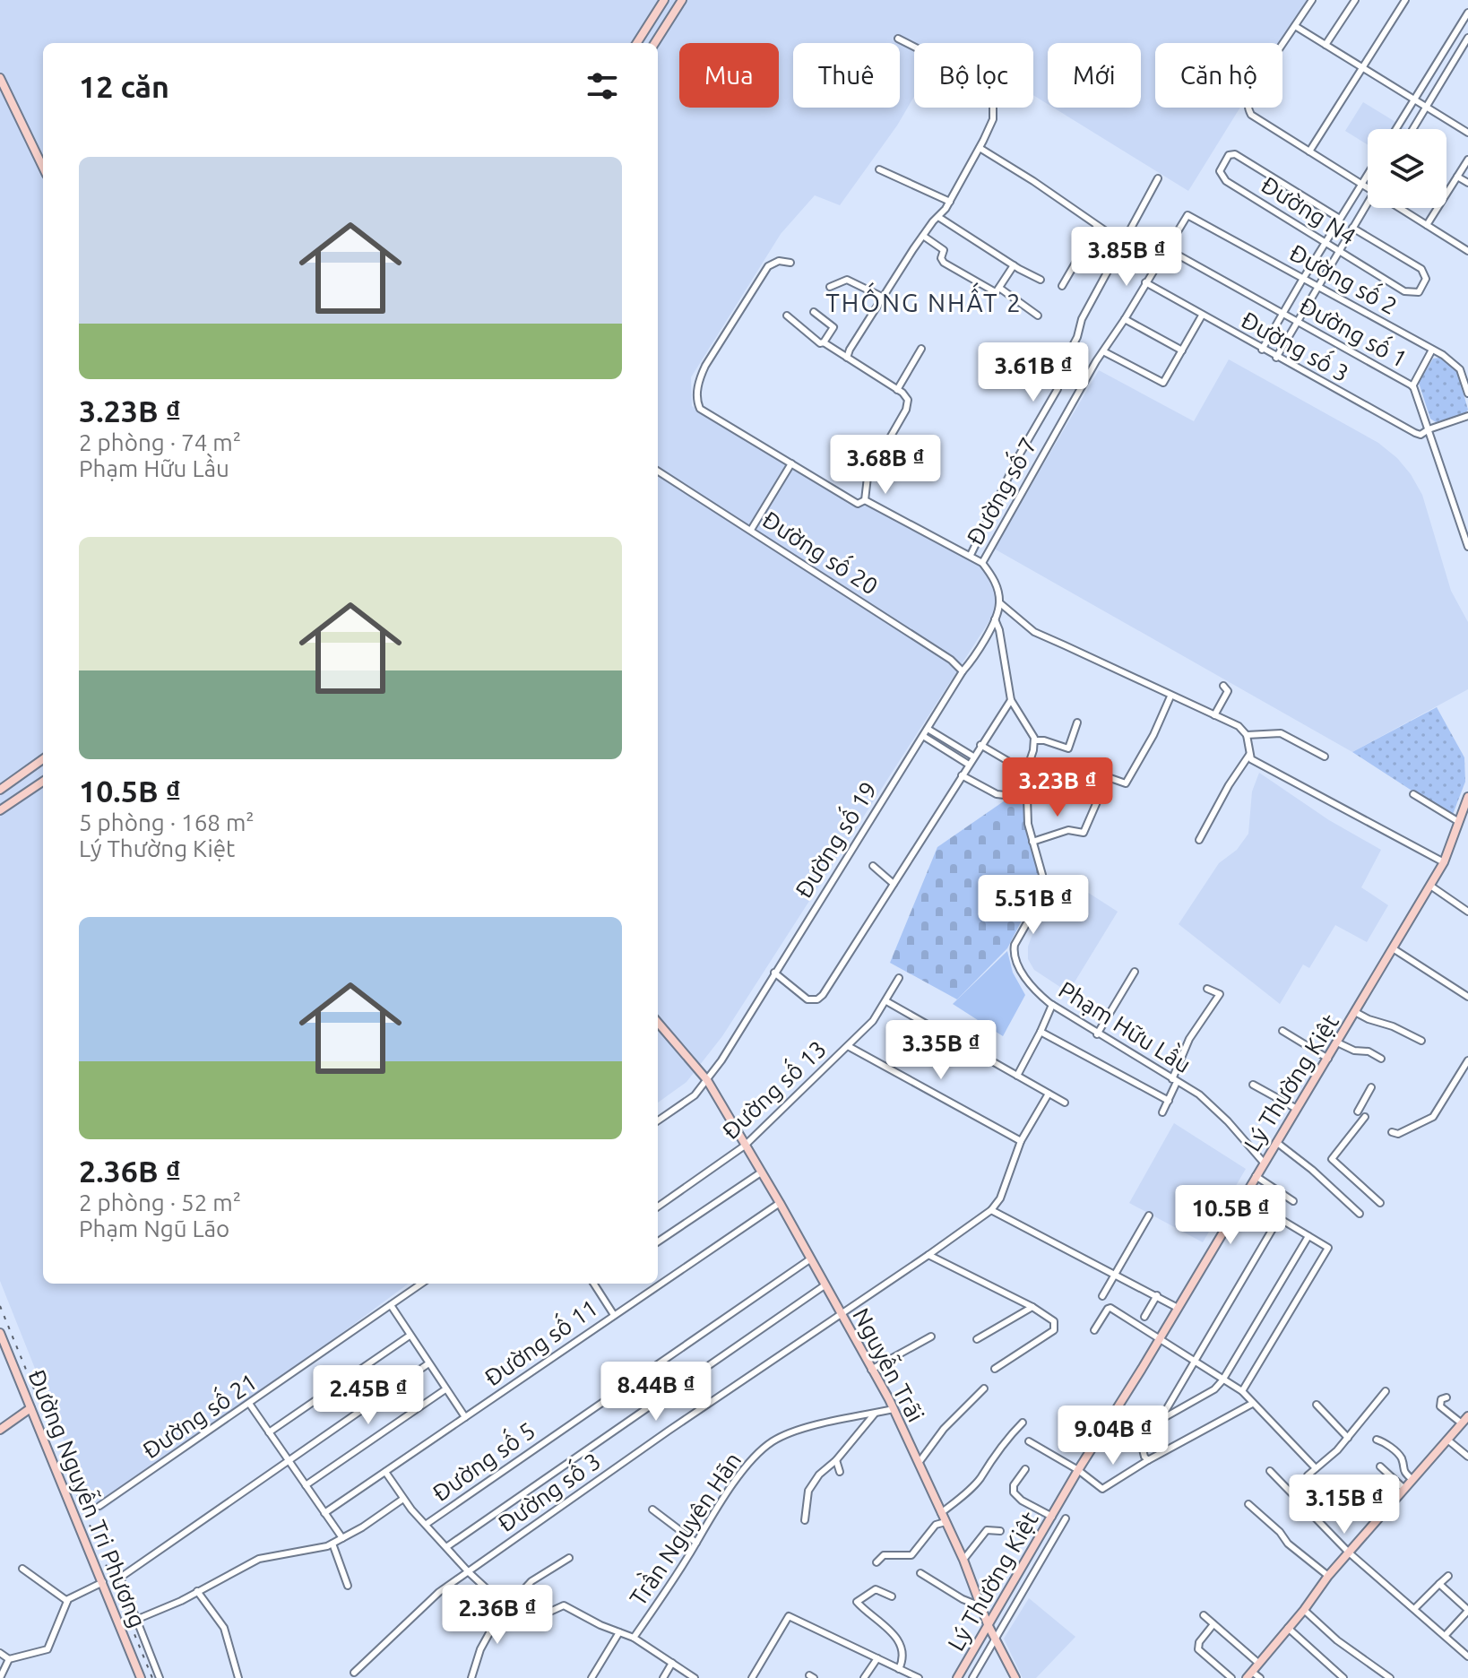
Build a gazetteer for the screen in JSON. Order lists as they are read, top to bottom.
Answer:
{
  "streets": {
    "main road": ["Lý Thường Kiệt", "Nguyễn Trãi", "Đường Nguyễn Tri Phương"],
    "street": [
      "Đường N4",
      "Đường số 2",
      "Đường số 1",
      "Đường số 3",
      "Đường số 7",
      "Đường số 20",
      "Đường số 19",
      "Phạm Hữu Lầu",
      "Đường số 13",
      "Đường số 11",
      "Đường số 21",
      "Đường số 5",
      "Trần Nguyên Hãn"
    ]
  },
  "crossings": [
    ["Đường số 2", "Đường số 7"],
    ["Đường số 1", "Đường số 3"],
    ["Đường số 1", "Đường số 7"],
    ["Đường số 3", "Đường số 7"],
    ["Đường số 3", "Nguyễn Trãi"],
    ["Đường số 20", "Đường số 19"],
    ["Đường số 19", "Nguyễn Trãi"],
    ["Phạm Hữu Lầu", "Lý Thường Kiệt"],
    ["Lý Thường Kiệt", "Nguyễn Trãi"],
    ["Đường số 13", "Nguyễn Trãi"],
    ["Đường số 11", "Nguyễn Trãi"],
    ["Nguyễn Trãi", "Đường số 5"],
    ["Nguyễn Trãi", "Trần Nguyên Hãn"]
  ],
  "districts": ["THỐNG NHẤT 2"],
  "page": {
    "chip": [
      "Mua",
      "Thuê",
      "Bộ lọc",
      "Mới",
      "Căn hộ"
    ],
    "heading": "12 căn",
    "list": [
      {
        "name": "3.23B ₫",
        "note": "2 phòng · 74 m² · Phạm Hữu Lầu"
      },
      {
        "name": "10.5B ₫",
        "note": "5 phòng · 168 m² · Lý Thường Kiệt"
      },
      {
        "name": "2.36B ₫",
        "note": "2 phòng · 52 m² · Phạm Ngũ Lão"
      }
    ],
    "price": [
      "3.85B ₫",
      "3.61B ₫",
      "3.68B ₫",
      "3.23B ₫",
      "5.51B ₫",
      "3.35B ₫",
      "10.5B ₫",
      "8.44B ₫",
      "2.45B ₫",
      "9.04B ₫",
      "3.15B ₫",
      "2.36B ₫"
    ]
  }
}
